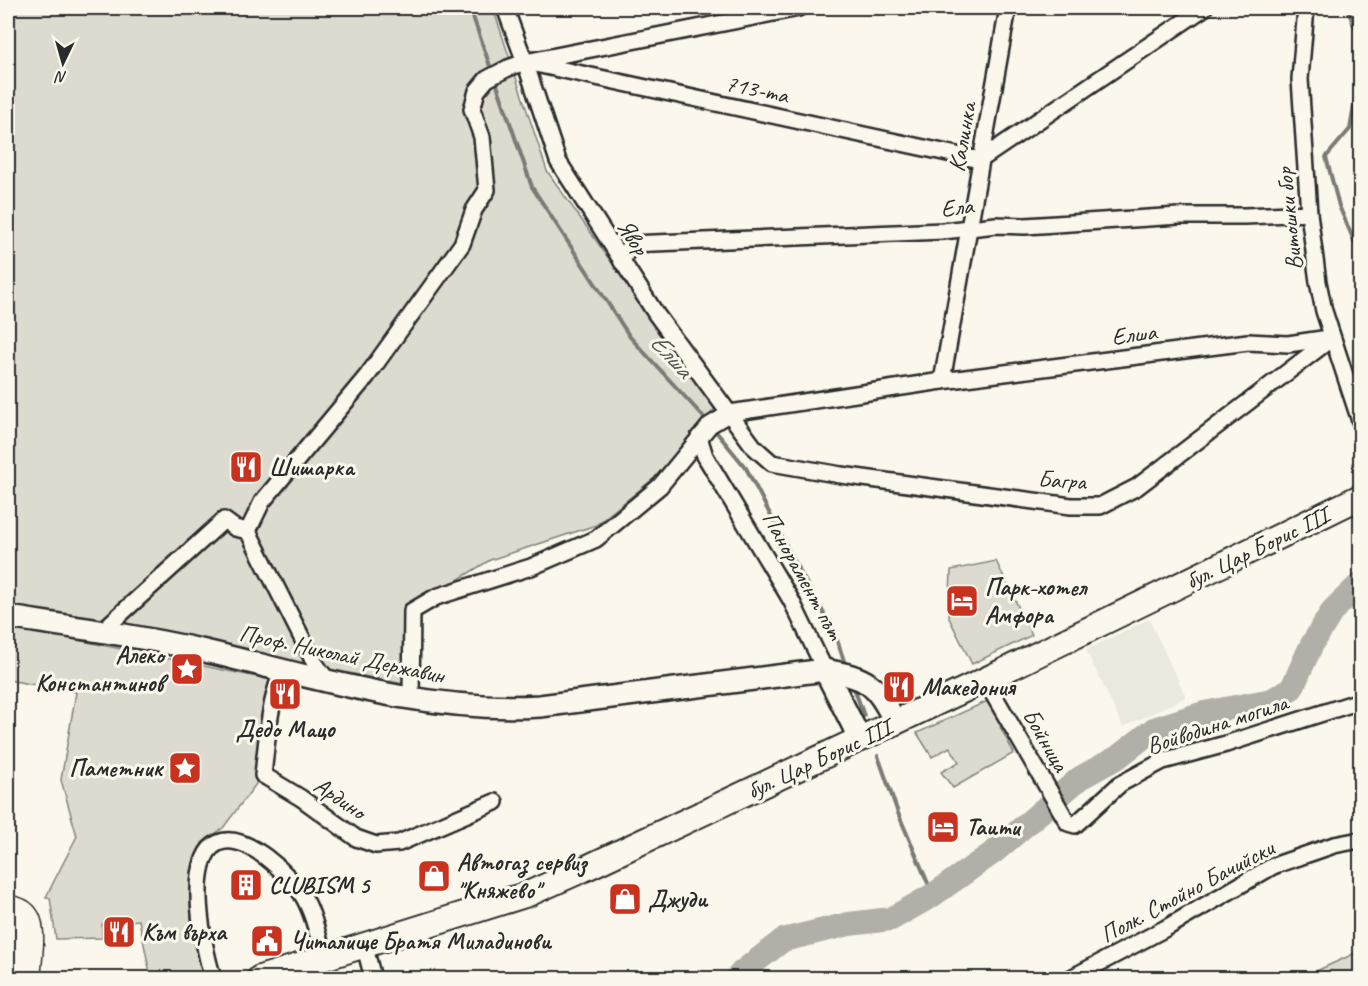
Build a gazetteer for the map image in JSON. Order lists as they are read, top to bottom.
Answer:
{
  "streets": {
    "main road": ["бул. Цар Борис III", "Панорамент път", "Проф. Николай Державин"],
    "street": [
      "713-та",
      "Калинка",
      "Ела",
      "Витошки бор",
      "Явор",
      "Елша",
      "Багра",
      "Войводина могила",
      "Бойница",
      "Ардино",
      "Полк. Стойно Бачийски"
    ]
  },
  "crossings": [
    ["713-та", "Калинка"],
    ["713-та", "Явор"],
    ["Калинка", "Ела"],
    ["Калинка", "Елша"],
    ["Ела", "Витошки бор"],
    ["Ела", "Явор"],
    ["Витошки бор", "Елша"],
    ["Витошки бор", "Багра"],
    ["Явор", "Елша"],
    ["Явор", "Багра"],
    ["Елша", "Багра"],
    ["Елша", "Панорамент път"],
    ["Елша", "Проф. Николай Державин"],
    ["бул. Цар Борис III", "Панорамент път"],
    ["бул. Цар Борис III", "Бойница"],
    ["Панорамент път", "Проф. Николай Державин"],
    ["Проф. Николай Державин", "Ардино"],
    ["Войводина могила", "Бойница"]
  ],
  "water": ["Елша"],
  "places": {
    "restaurant": [
      "Шишарка",
      "Македония",
      "Дедо Мацо",
      "Към върха"
    ],
    "hotel": ["Парк-хотел Амфора", "Таити"],
    "place": ["Алеко Константинов", "Паметник"],
    "shop": ["Автогаз сервиз \"Княжево\"", "Джуди"],
    "building": ["CLUBISM 5"],
    "public building": ["Читалище Братя Миладинови"]
  },
  "north": "bottom"
}
